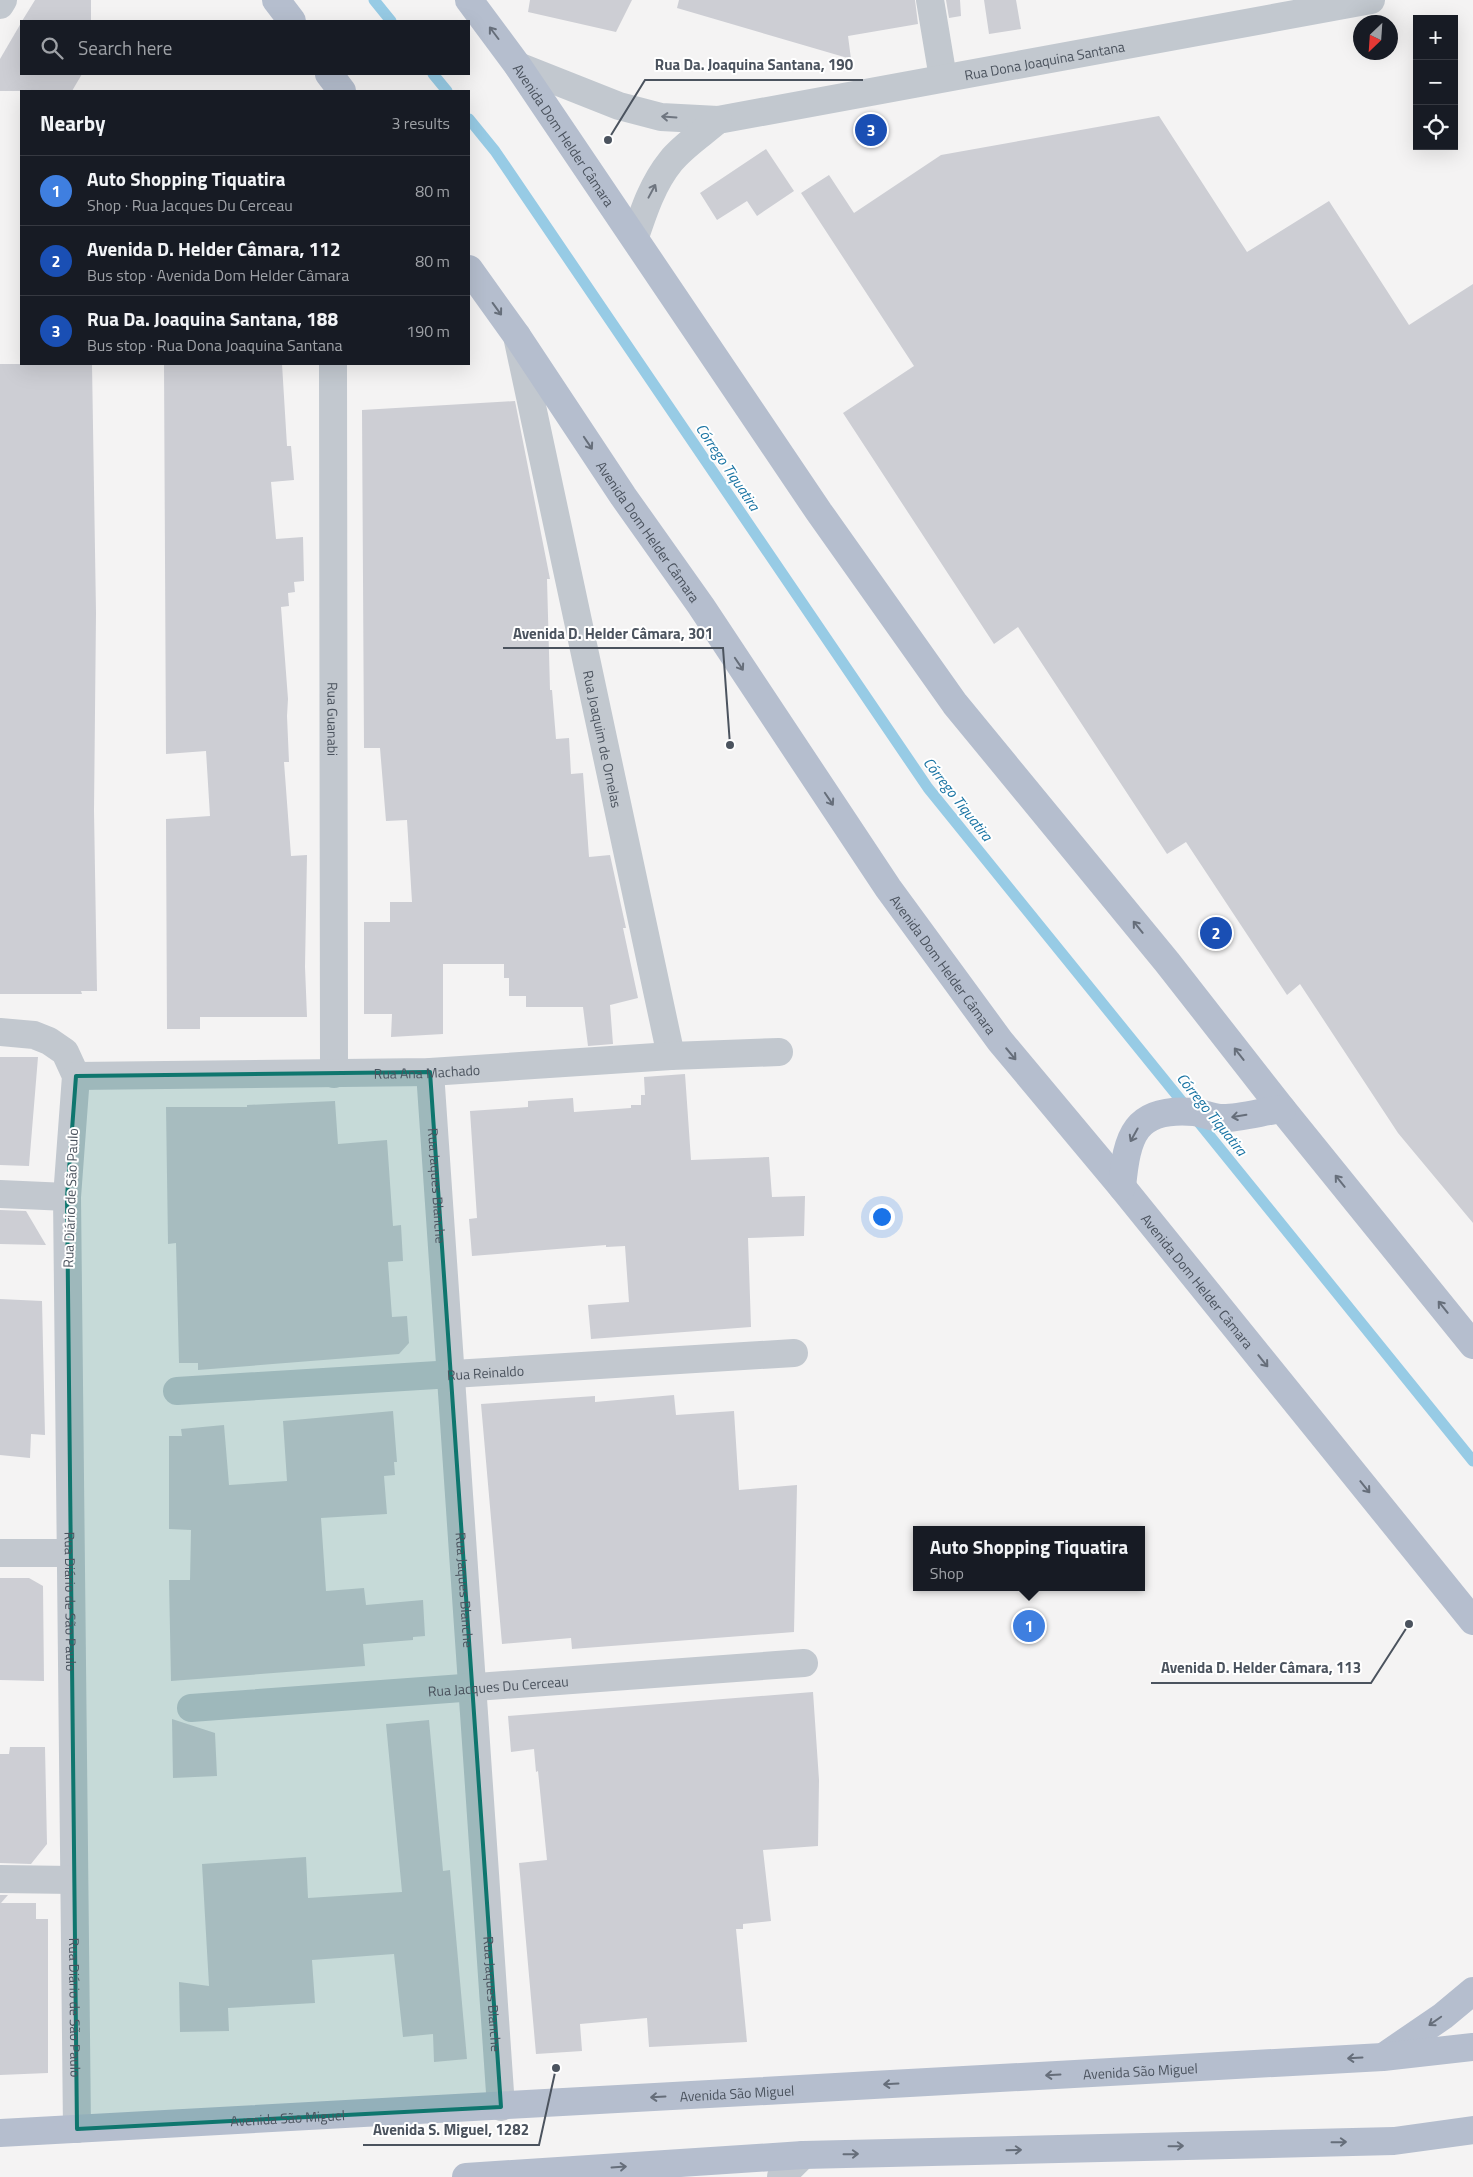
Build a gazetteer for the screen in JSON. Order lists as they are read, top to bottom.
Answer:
{
  "streets": {
    "main road": ["Avenida Dom Helder Câmara", "Avenida São Miguel"],
    "street": [
      "Rua Dona Joaquina Santana",
      "Rua Guanabi",
      "Rua Joaquim de Ornelas",
      "Rua Ana Machado",
      "Rua Jaques Blanche",
      "Rua Diário de São Paulo",
      "Rua Reinaldo",
      "Rua Jacques Du Cerceau"
    ]
  },
  "crossings": [
    ["Rua Dona Joaquina Santana", "Avenida Dom Helder Câmara"],
    ["Avenida Dom Helder Câmara", "Rua Joaquim de Ornelas"],
    ["Rua Guanabi", "Rua Ana Machado"],
    ["Rua Joaquim de Ornelas", "Rua Ana Machado"],
    ["Rua Ana Machado", "Rua Jaques Blanche"],
    ["Rua Ana Machado", "Rua Diário de São Paulo"],
    ["Rua Jaques Blanche", "Rua Reinaldo"],
    ["Rua Jaques Blanche", "Rua Jacques Du Cerceau"],
    ["Rua Jaques Blanche", "Avenida São Miguel"],
    ["Rua Diário de São Paulo", "Avenida São Miguel"]
  ],
  "water": ["Córrego Tiquatira"],
  "places": [
    "Rua Da. Joaquina Santana, 190",
    "Avenida D. Helder Câmara, 301",
    "Avenida D. Helder Câmara, 113",
    "Avenida S. Miguel, 1282"
  ],
  "north": "bottom left",
  "page": {
    "map_buttons": ["+", "−"],
    "search": "Search here",
    "heading": ["Nearby", "3 results"],
    "pins": ["3", "2", "1"],
    "list": [
      {
        "mark": "1",
        "name": "Auto Shopping Tiquatira",
        "note": "Shop · Rua Jacques Du Cerceau",
        "value": "80 m"
      },
      {
        "mark": "2",
        "name": "Avenida D. Helder Câmara, 112",
        "note": "Bus stop · Avenida Dom Helder Câmara",
        "value": "80 m"
      },
      {
        "mark": "3",
        "name": "Rua Da. Joaquina Santana, 188",
        "note": "Bus stop · Rua Dona Joaquina Santana",
        "value": "190 m"
      }
    ],
    "popup": ["Auto Shopping Tiquatira", "Shop"]
  }
}
